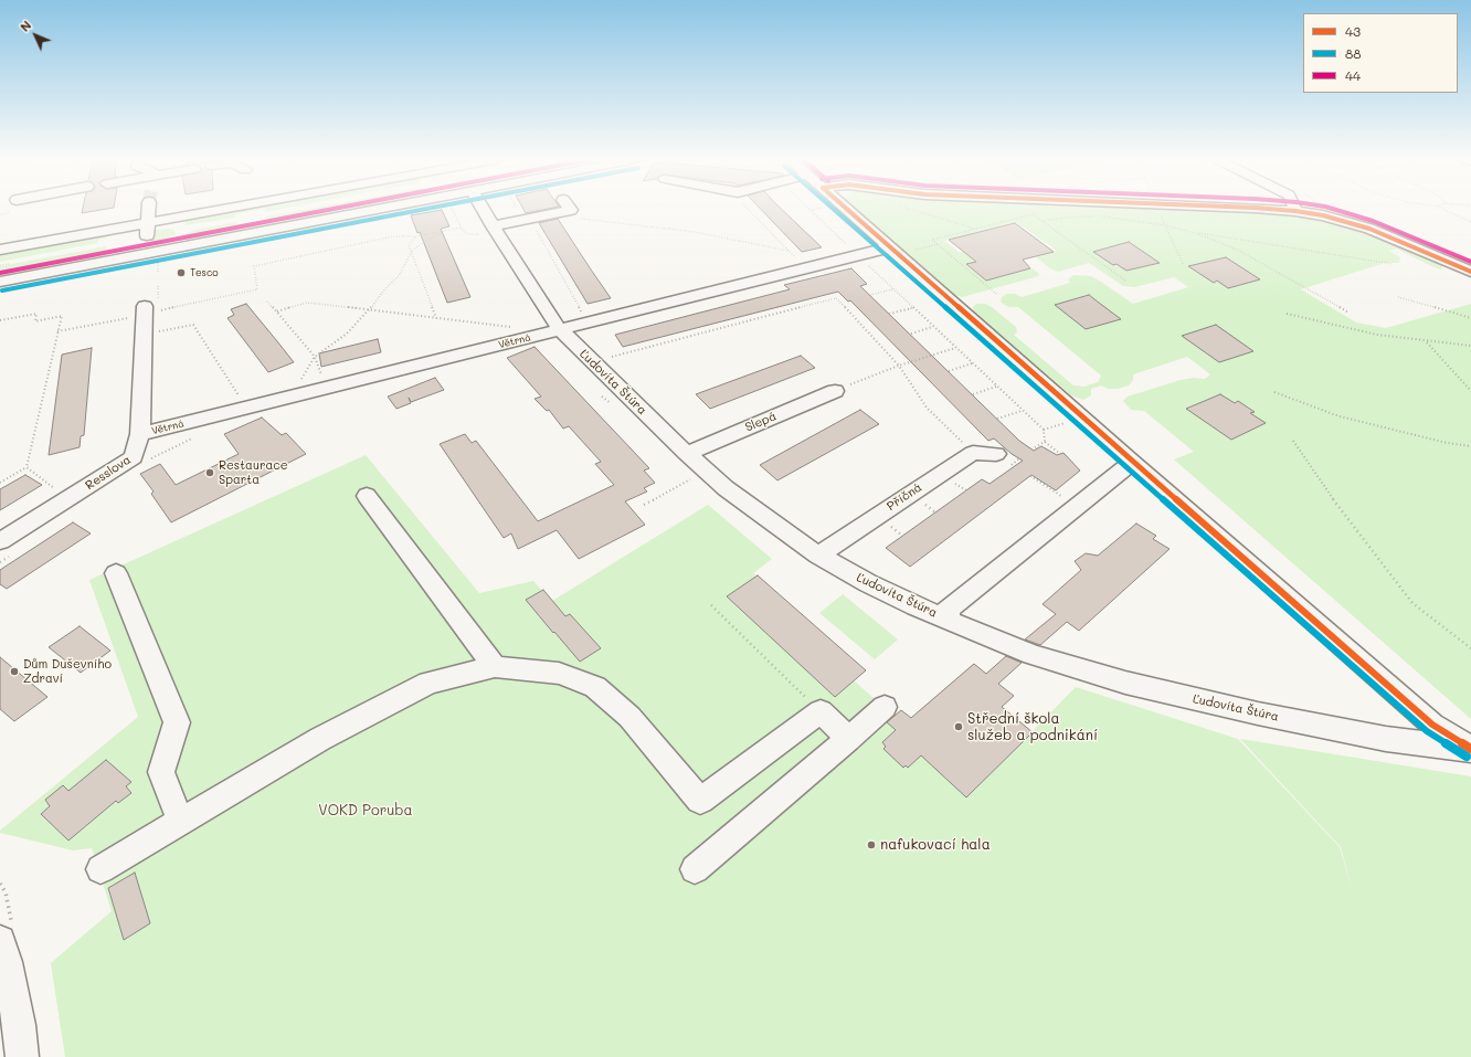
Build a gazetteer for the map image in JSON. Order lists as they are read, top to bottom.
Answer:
{
  "streets": {
    "street": [
      "Větrná",
      "Ľudovíta Štúra",
      "Slepá",
      "Resslova",
      "Příčná"
    ]
  },
  "crossings": [
    ["Větrná", "Ľudovíta Štúra"],
    ["Větrná", "Resslova"],
    ["Ľudovíta Štúra", "Slepá"],
    ["Ľudovíta Štúra", "Příčná"]
  ],
  "parks": ["VOKD Poruba"],
  "places": [
    "Tesco",
    "Restaurace Sparta",
    "Dům Duševního Zdraví",
    "Střední škola služeb a podnikání",
    "nafukovací hala"
  ],
  "lines": ["transit line 43", "transit line 88", "transit line 44"],
  "legend": ["43", "88", "44"],
  "north": "top left"
}
